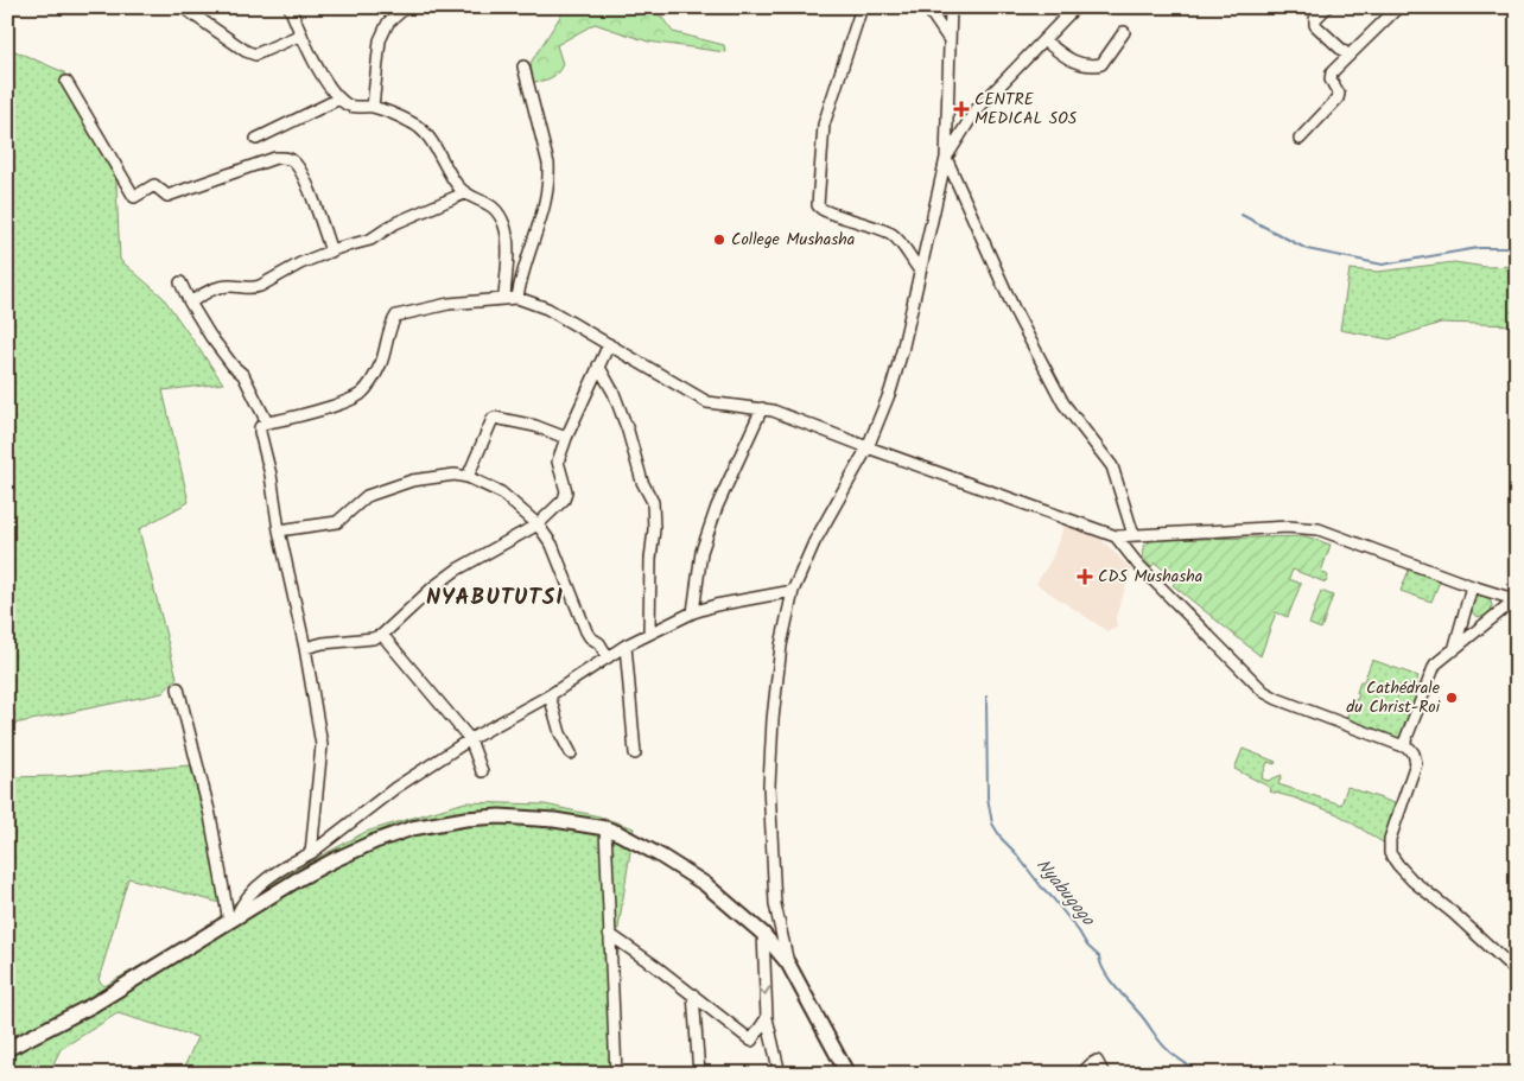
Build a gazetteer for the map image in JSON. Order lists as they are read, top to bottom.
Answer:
{
  "districts": ["NYABUTUTSI"],
  "water": ["Nyabugogo"],
  "places": {
    "health": ["CENTRE MEDICAL SOS", "CDS Mushasha"],
    "other": ["College Mushasha", "Cathédrale du Christ-Roi"]
  }
}
